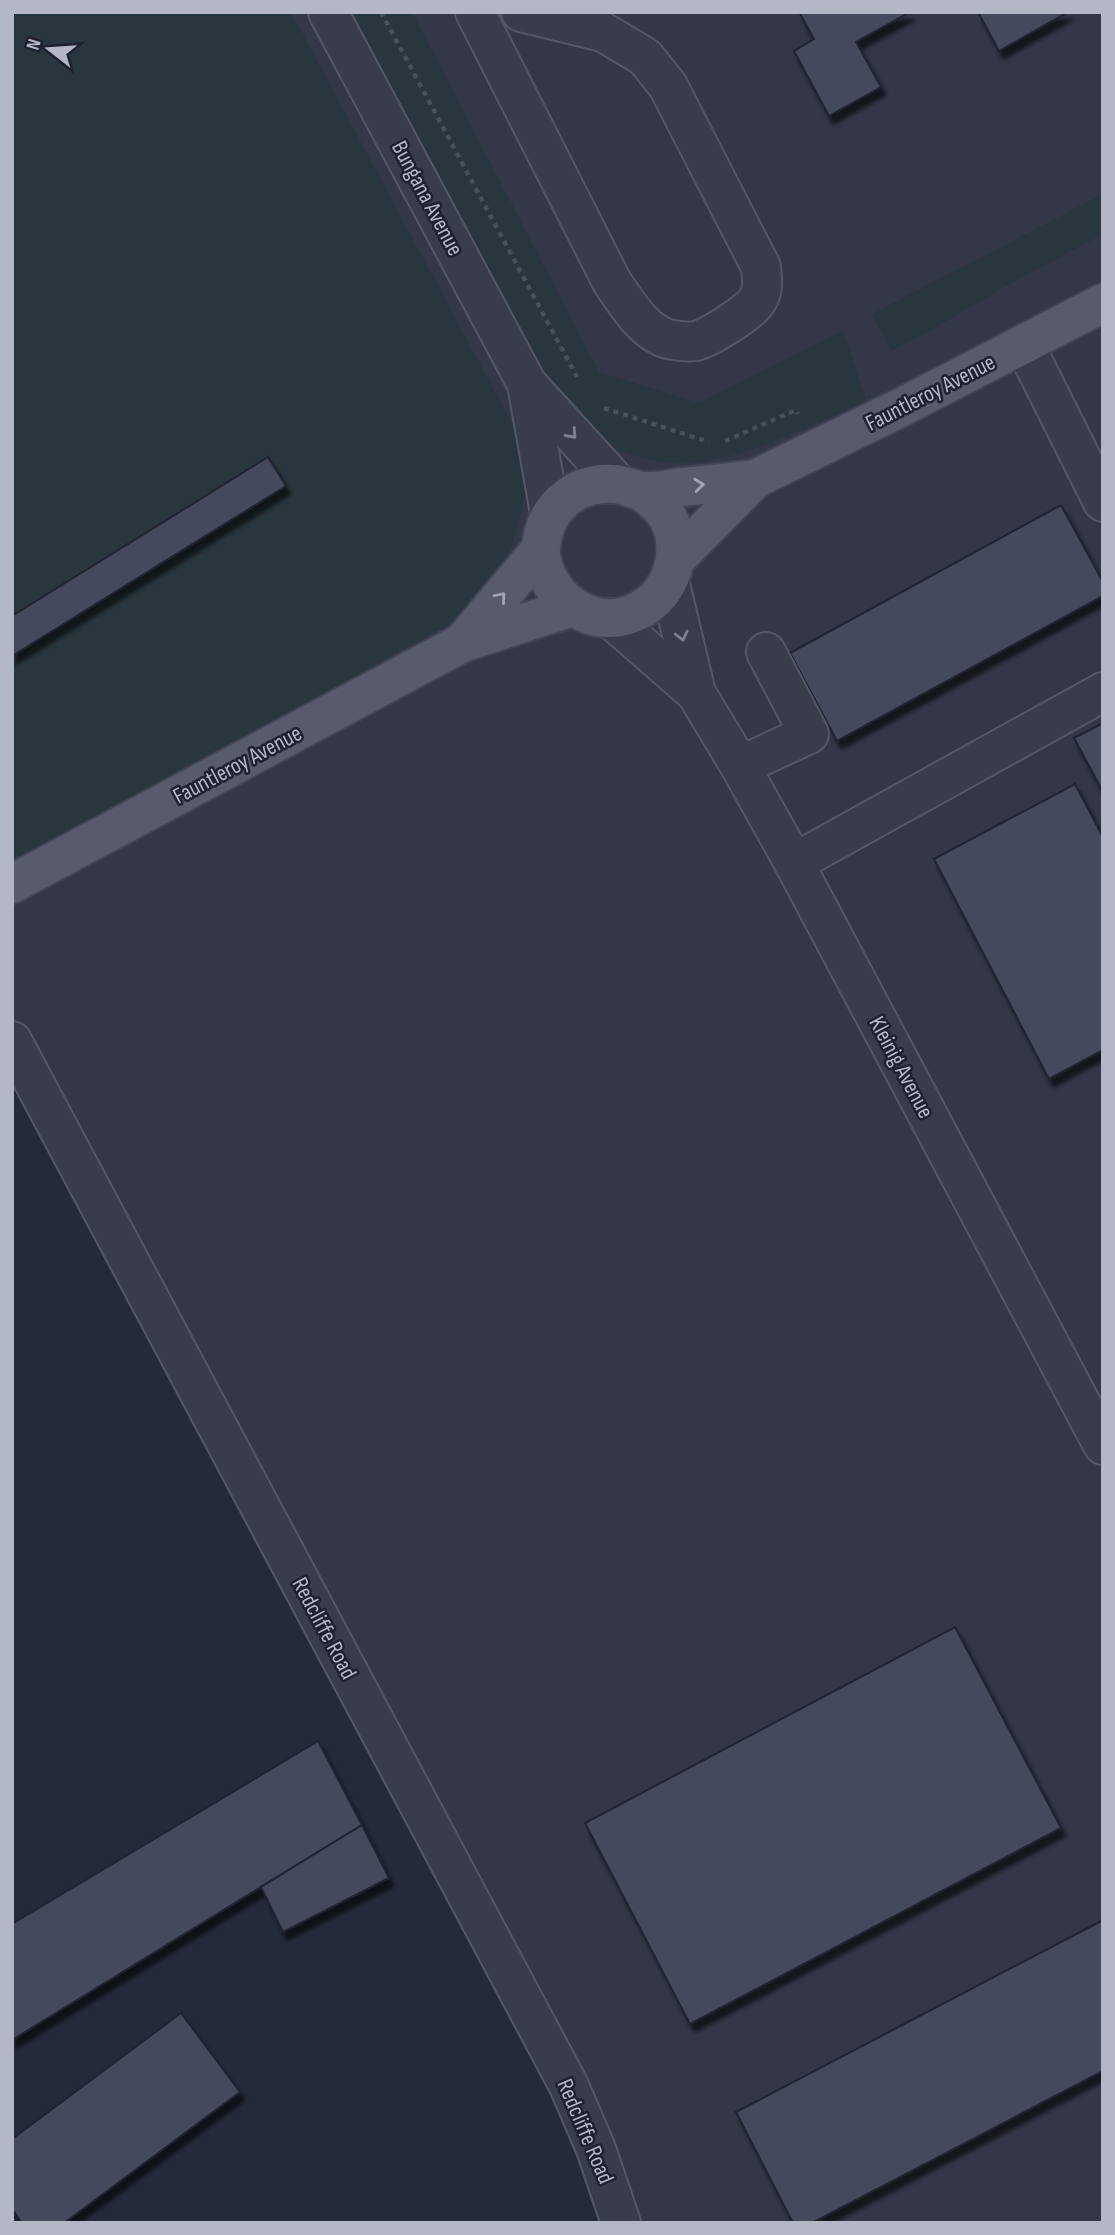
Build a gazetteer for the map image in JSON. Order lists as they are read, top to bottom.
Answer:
{
  "streets": {
    "main road": ["Fauntleroy Avenue"],
    "street": ["Bungana Avenue", "Kleinig Avenue", "Redcliffe Road"]
  },
  "crossings": [
    ["Bungana Avenue", "Fauntleroy Avenue"],
    ["Bungana Avenue", "Kleinig Avenue"],
    ["Fauntleroy Avenue", "Kleinig Avenue"]
  ],
  "north": "left"
}
